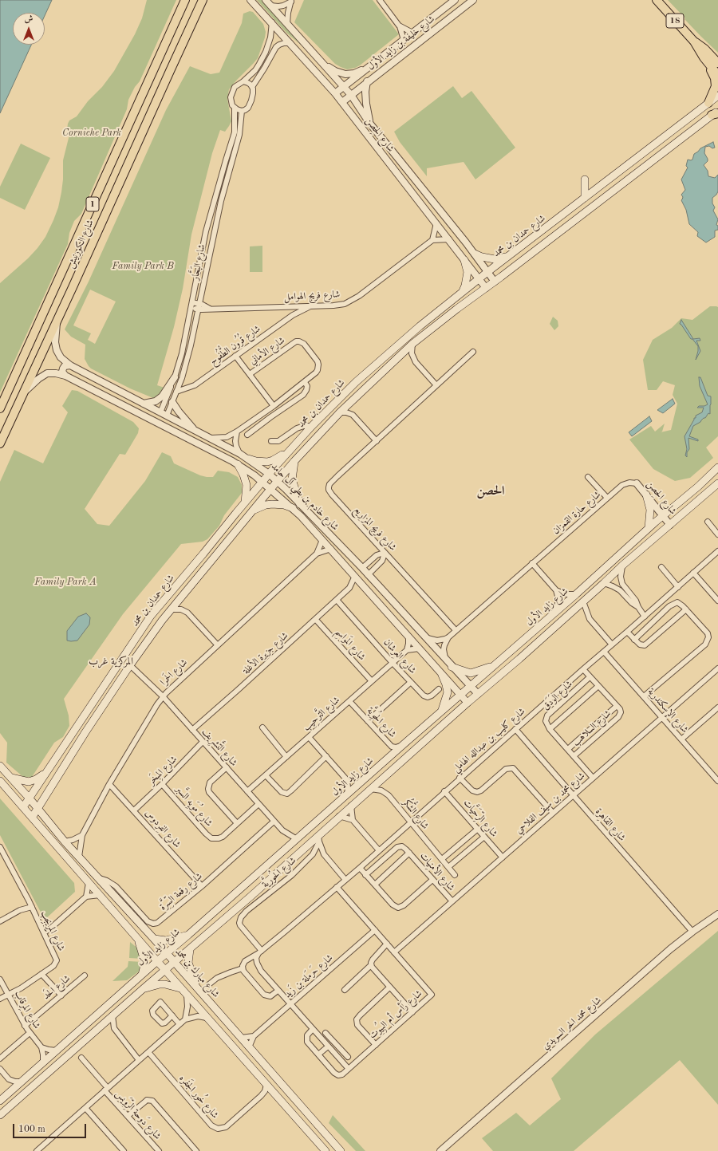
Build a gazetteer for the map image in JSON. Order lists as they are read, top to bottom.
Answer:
{
  "streets": {
    "main road": [
      "18",
      "1",
      "شارع حمدان بن محمد",
      "شارع الكورنيش",
      "شارع زايد الأول",
      "شارع مبارك بن محمد"
    ],
    "street": [
      "شارع خليفة بن زايد الأول",
      "شارع الحِصن",
      "شارع البَحَّار",
      "شارع فريج الهوامل",
      "شارع قُرُون الطُّفُوح",
      "شارع الأمانِي",
      "شارع خادم بن بطي آل حامد",
      "شارع حارة القمزان",
      "شارع فريج المزاريع",
      "شارع المَواسِم",
      "شارع جزيرة الأغلة",
      "شارع العِرشان",
      "شارع الحَمرا",
      "شارع الوَدَق",
      "شارع الإسكندرية",
      "شارع التَّرحِيب",
      "شارع الحُوِيَّة",
      "شارع السلاهب",
      "شارع كليب بن عبدالله الهاملي",
      "شارع التَّشرِيف",
      "شارع المِبخَر",
      "شارع محمد بن سيف الفلاحي",
      "شارع مُوَيِه السَّبر",
      "شارع الشُّكُر",
      "شارع الرِّحَيَّات",
      "شارع القاهِرة",
      "شارع الفِردوس",
      "شارع الأمنِيات",
      "شارع الحُوريَّة",
      "شارع رِقعة السِّرَّة",
      "شارع المِرِيجِب",
      "شارع حَرمَلة بن زَيد",
      "شارع الحَد",
      "شارع المِرقاب",
      "شارع رَأس أم البِيُوت",
      "شارع محمد الحر السويدي",
      "شارع خُور الجَفره",
      "شارع دَوحة الرِّوَيس"
    ]
  },
  "crossings": [
    ["شارع خليفة بن زايد الأول", "شارع الحِصن"],
    ["شارع الحِصن", "شارع حمدان بن محمد"],
    ["شارع الحِصن", "شارع حارة القمزان"],
    ["شارع الحِصن", "شارع زايد الأول"],
    ["شارع حمدان بن محمد", "شارع خادم بن بطي آل حامد"],
    ["شارع حمدان بن محمد", "شارع التَّشرِيف"],
    ["شارع حمدان بن محمد", "شارع مبارك بن محمد"],
    ["شارع الكورنيش", "شارع خادم بن بطي آل حامد"],
    ["شارع البَحَّار", "شارع فريج الهوامل"],
    ["شارع البَحَّار", "شارع قُرُون الطُّفُوح"],
    ["شارع البَحَّار", "شارع خادم بن بطي آل حامد"],
    ["شارع فريج الهوامل", "شارع قُرُون الطُّفُوح"],
    ["شارع الأمانِي", "شارع خادم بن بطي آل حامد"],
    ["شارع خادم بن بطي آل حامد", "شارع حارة القمزان"],
    ["شارع خادم بن بطي آل حامد", "شارع زايد الأول"],
    ["شارع خادم بن بطي آل حامد", "شارع جزيرة الأغلة"],
    ["شارع خادم بن بطي آل حامد", "شارع الحَمرا"],
    ["شارع حارة القمزان", "شارع فريج المزاريع"],
    ["شارع زايد الأول", "شارع الحُوِيَّة"],
    ["شارع زايد الأول", "شارع التَّشرِيف"],
    ["شارع زايد الأول", "شارع الشُّكُر"],
    ["شارع زايد الأول", "شارع الحُوريَّة"],
    ["شارع زايد الأول", "شارع مبارك بن محمد"],
    ["شارع المَواسِم", "شارع جزيرة الأغلة"],
    ["شارع المَواسِم", "شارع التَّرحِيب"],
    ["شارع جزيرة الأغلة", "شارع العِرشان"],
    ["شارع جزيرة الأغلة", "شارع التَّشرِيف"],
    ["شارع العِرشان", "شارع التَّرحِيب"],
    ["شارع العِرشان", "شارع الحُوِيَّة"],
    ["شارع الحَمرا", "شارع التَّشرِيف"],
    ["شارع الحَمرا", "شارع الفِردوس"],
    ["شارع الحَمرا", "شارع مبارك بن محمد"],
    ["شارع الوَدَق", "شارع السلاهب"],
    ["شارع الإسكندرية", "شارع كليب بن عبدالله الهاملي"],
    ["شارع الإسكندرية", "شارع محمد بن سيف الفلاحي"],
    ["شارع التَّرحِيب", "شارع الحُوِيَّة"],
    ["شارع التَّرحِيب", "شارع التَّشرِيف"],
    ["شارع السلاهب", "شارع كليب بن عبدالله الهاملي"],
    ["شارع كليب بن عبدالله الهاملي", "شارع الشُّكُر"],
    ["شارع كليب بن عبدالله الهاملي", "شارع الرِّحَيَّات"],
    ["شارع كليب بن عبدالله الهاملي", "شارع القاهِرة"],
    ["شارع كليب بن عبدالله الهاملي", "شارع الحُوريَّة"],
    ["شارع كليب بن عبدالله الهاملي", "شارع رَأس أم البِيُوت"],
    ["شارع التَّشرِيف", "شارع المِبخَر"],
    ["شارع التَّشرِيف", "شارع مُوَيِه السَّبر"],
    ["شارع التَّشرِيف", "شارع رِقعة السِّرَّة"],
    ["شارع المِبخَر", "شارع مُوَيِه السَّبر"],
    ["شارع المِبخَر", "شارع الفِردوس"],
    ["شارع محمد بن سيف الفلاحي", "شارع الرِّحَيَّات"],
    ["شارع محمد بن سيف الفلاحي", "شارع القاهِرة"],
    ["شارع محمد بن سيف الفلاحي", "شارع الأمنِيات"],
    ["شارع محمد بن سيف الفلاحي", "شارع رَأس أم البِيُوت"],
    ["شارع القاهِرة", "شارع محمد الحر السويدي"],
    ["شارع الفِردوس", "شارع رِقعة السِّرَّة"],
    ["شارع رِقعة السِّرَّة", "شارع مبارك بن محمد"],
    ["شارع المِرِيجِب", "شارع المِرقاب"],
    ["شارع مبارك بن محمد", "شارع حَرمَلة بن زَيد"],
    ["شارع حَرمَلة بن زَيد", "شارع رَأس أم البِيُوت"],
    ["شارع الحَد", "شارع المِرقاب"]
  ],
  "districts": ["الحصن", "المركزية غرب"],
  "parks": ["Corniche Park", "Family Park B", "Family Park A"],
  "scale_bar": "100 m",
  "north": "top"
}
